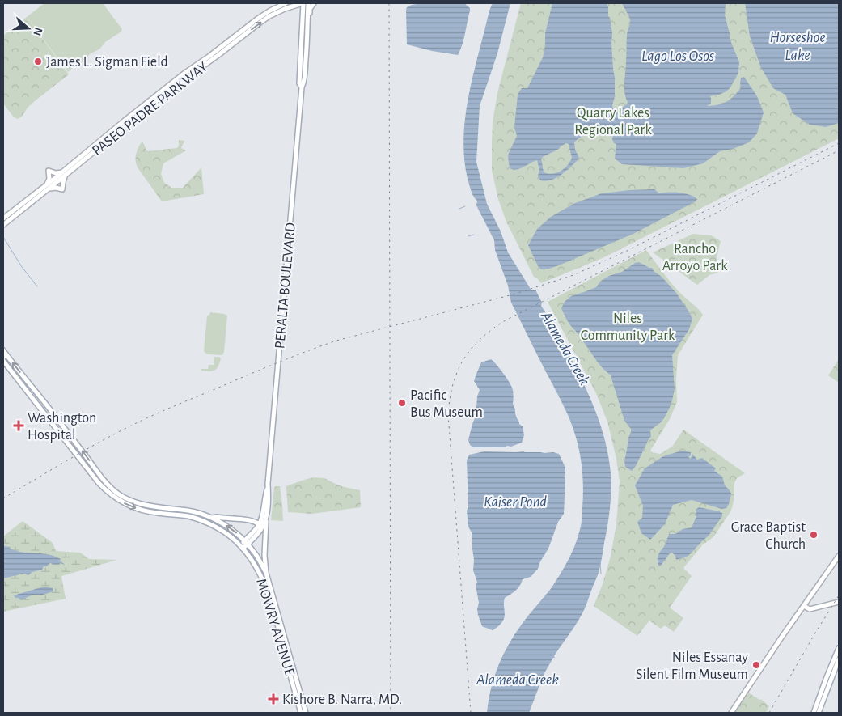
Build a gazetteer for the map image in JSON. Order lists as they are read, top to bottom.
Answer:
{
  "streets": {
    "main road": ["PASEO PADRE PARKWAY", "PERALTA BOULEVARD", "MOWRY AVENUE"]
  },
  "crossings": [
    ["PASEO PADRE PARKWAY", "PERALTA BOULEVARD"],
    ["PERALTA BOULEVARD", "MOWRY AVENUE"]
  ],
  "water": [
    "Horseshoe Lake",
    "Lago Los Osos",
    "Alameda Creek",
    "Kaiser Pond"
  ],
  "parks": ["Quarry Lakes Regional Park", "Rancho Arroyo Park", "Niles Community Park"],
  "places": {
    "other": [
      "James L. Sigman Field",
      "Pacific Bus Museum",
      "Grace Baptist Church",
      "Niles Essanay Silent Film Museum"
    ],
    "health": ["Washington Hospital", "Kishore B. Narra, MD."]
  },
  "north": "right"
}
